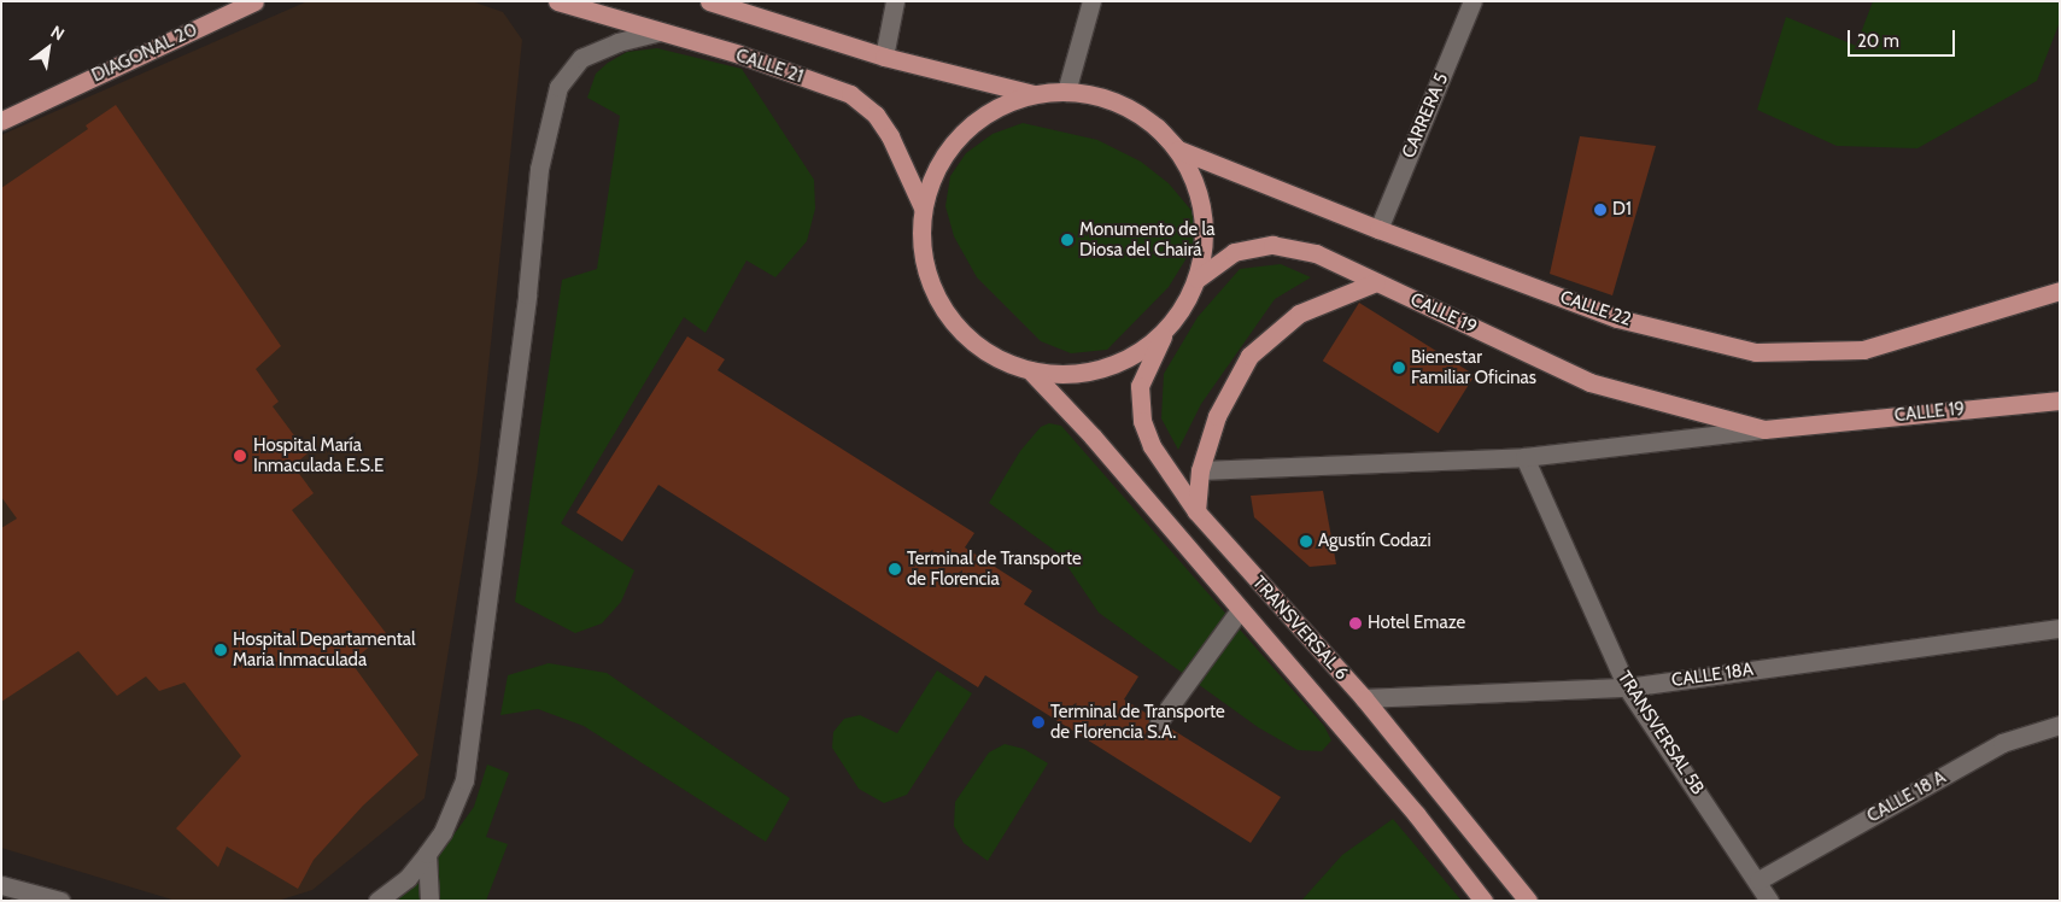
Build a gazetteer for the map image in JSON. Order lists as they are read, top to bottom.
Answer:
{
  "streets": {
    "main road": [
      "DIAGONAL 20",
      "CALLE 21",
      "CALLE 22",
      "CALLE 19",
      "TRANSVERSAL 6"
    ],
    "street": [
      "CARRERA 5",
      "CALLE 18A",
      "TRANSVERSAL 5B",
      "CALLE 18 A"
    ]
  },
  "crossings": [
    ["CALLE 21", "CALLE 22"],
    ["CALLE 21", "CALLE 19"],
    ["CALLE 21", "TRANSVERSAL 6"],
    ["CARRERA 5", "CALLE 22"],
    ["CALLE 19", "TRANSVERSAL 5B"],
    ["TRANSVERSAL 6", "CALLE 18A"],
    ["CALLE 18A", "TRANSVERSAL 5B"],
    ["TRANSVERSAL 5B", "CALLE 18 A"]
  ],
  "places": [
    "D1",
    "Monumento de la Diosa del Chairá",
    "Bienestar Familiar Oficinas",
    "Hospital María Inmaculada E.S.E",
    "Agustín Codazi",
    "Terminal de Transporte de Florencia",
    "Hotel Emaze",
    "Hospital Departamental Maria Inmaculada",
    "Terminal de Transporte de Florencia S.A."
  ],
  "scale_bar": "20 m",
  "north": "top right"
}
